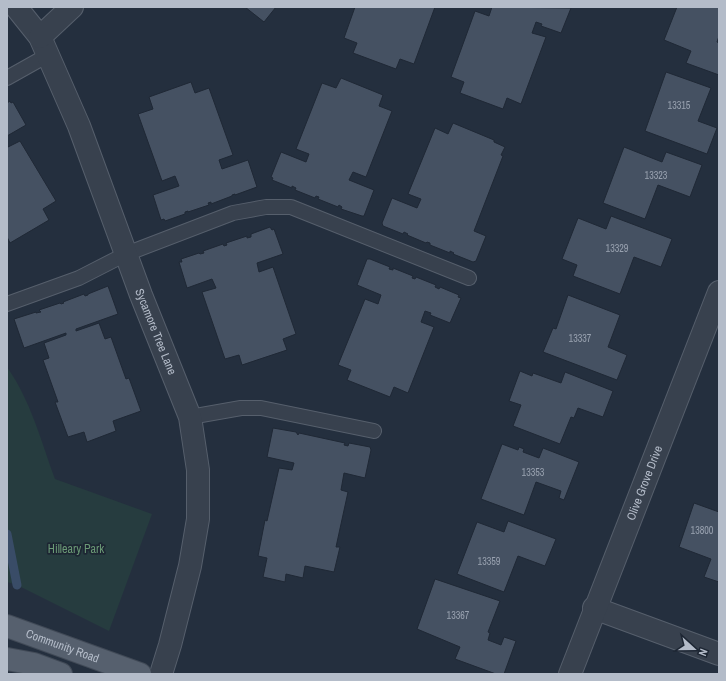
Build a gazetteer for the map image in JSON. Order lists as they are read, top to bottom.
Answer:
{
  "streets": {
    "main road": ["Community Road"],
    "street": ["Sycamore Tree Lane", "Olive Grove Drive"]
  },
  "parks": ["Hilleary Park"],
  "house_numbers": [
    "13315",
    "13323",
    "13329",
    "13337",
    "13353",
    "13800",
    "13359",
    "13367"
  ],
  "north": "right"
}
